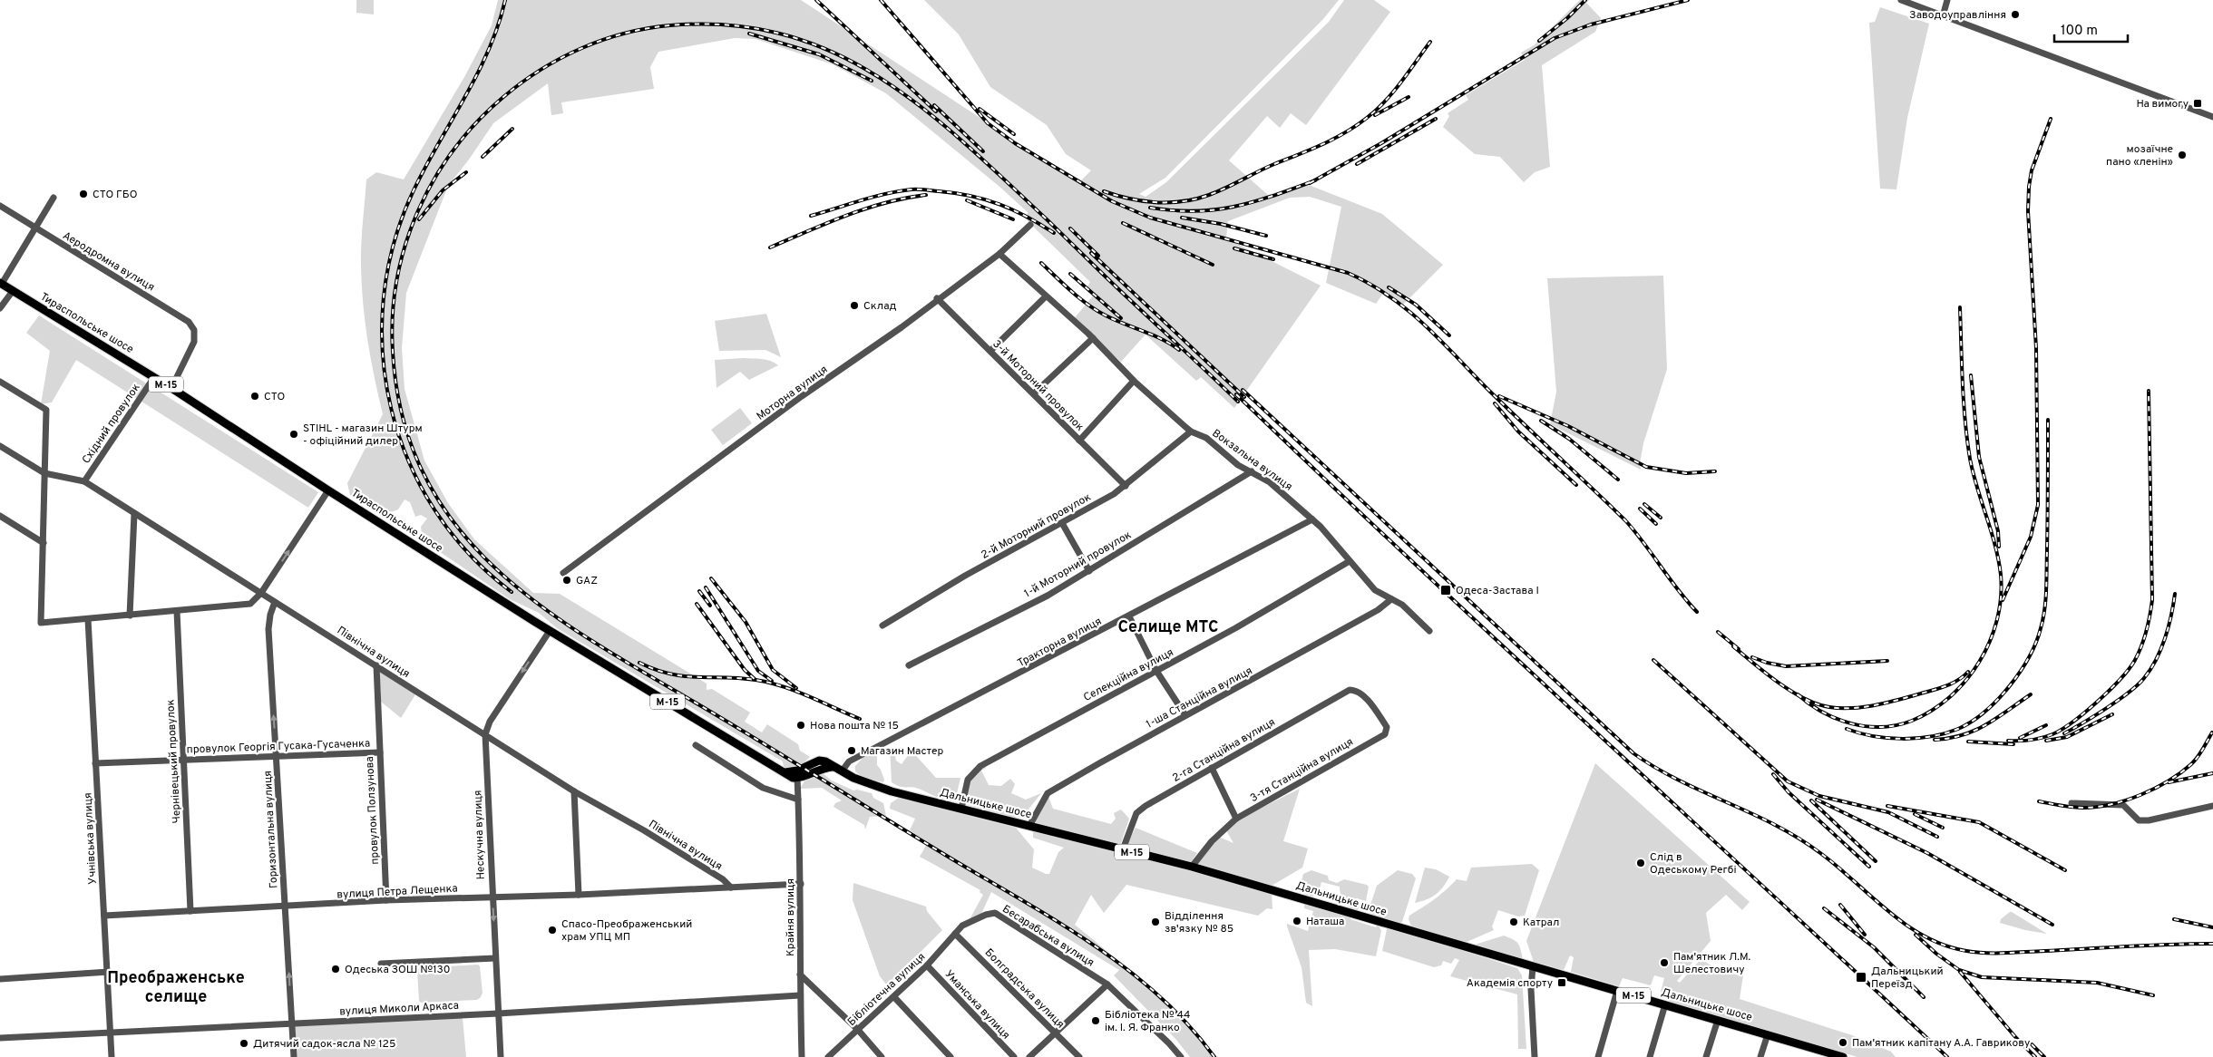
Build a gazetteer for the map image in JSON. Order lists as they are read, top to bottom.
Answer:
{
  "streets": {
    "main road": ["Тираспольське шосе", "М-15", "Дальницьке шосе"],
    "street": [
      "Аеродромна вулиця",
      "3-й Моторний провулок",
      "Моторна вулиця",
      "Східний провулок",
      "Вокзальна вулиця",
      "2-й Моторний провулок",
      "1-й Моторний провулок",
      "Тракторна вулиця",
      "Північна вулиця",
      "Селекційна вулиця",
      "1-ша Станційна вулиця",
      "провулок Георгія Гусака-Гусаченка",
      "2-га Станційна вулиця",
      "Чернівецький провулок",
      "3-тя Станційна вулиця",
      "провулок Ползунова",
      "Горизонтальна вулиця",
      "Нескучна вулиця",
      "Учнівська вулиця",
      "вулиця Петра Лещенка",
      "Крайня вулиця",
      "Бесарабська вулиця",
      "Болградська вулиця",
      "Бібліотечна вулиця",
      "Уманська вулиця",
      "вулиця Миколи Аркаса"
    ]
  },
  "crossings": [
    ["Аеродромна вулиця", "Тираспольське шосе"],
    ["Тираспольське шосе", "Східний провулок"],
    ["Тираспольське шосе", "Дальницьке шосе"],
    ["Тираспольське шосе", "Нескучна вулиця"],
    ["Тираспольське шосе", "Крайня вулиця"],
    ["3-й Моторний провулок", "Моторна вулиця"],
    ["3-й Моторний провулок", "2-й Моторний провулок"],
    ["Моторна вулиця", "Вокзальна вулиця"],
    ["Східний провулок", "Північна вулиця"],
    ["Вокзальна вулиця", "2-й Моторний провулок"],
    ["Вокзальна вулиця", "1-й Моторний провулок"],
    ["Вокзальна вулиця", "Тракторна вулиця"],
    ["Вокзальна вулиця", "Селекційна вулиця"],
    ["Вокзальна вулиця", "1-ша Станційна вулиця"],
    ["Тракторна вулиця", "Дальницьке шосе"],
    ["Північна вулиця", "провулок Ползунова"],
    ["Північна вулиця", "Горизонтальна вулиця"],
    ["Північна вулиця", "Нескучна вулиця"],
    ["Північна вулиця", "вулиця Петра Лещенка"],
    ["Селекційна вулиця", "Дальницьке шосе"],
    ["1-ша Станційна вулиця", "Дальницьке шосе"],
    ["провулок Георгія Гусака-Гусаченка", "Чернівецький провулок"],
    ["провулок Георгія Гусака-Гусаченка", "провулок Ползунова"],
    ["провулок Георгія Гусака-Гусаченка", "Горизонтальна вулиця"],
    ["провулок Георгія Гусака-Гусаченка", "Учнівська вулиця"],
    ["2-га Станційна вулиця", "3-тя Станційна вулиця"],
    ["2-га Станційна вулиця", "Дальницьке шосе"],
    ["Чернівецький провулок", "вулиця Петра Лещенка"],
    ["3-тя Станційна вулиця", "Дальницьке шосе"],
    ["Дальницьке шосе", "Крайня вулиця"],
    ["провулок Ползунова", "вулиця Петра Лещенка"],
    ["Горизонтальна вулиця", "вулиця Петра Лещенка"],
    ["Горизонтальна вулиця", "вулиця Миколи Аркаса"],
    ["Нескучна вулиця", "вулиця Петра Лещенка"],
    ["Нескучна вулиця", "вулиця Миколи Аркаса"],
    ["Учнівська вулиця", "вулиця Петра Лещенка"],
    ["Учнівська вулиця", "вулиця Миколи Аркаса"],
    ["вулиця Петра Лещенка", "Крайня вулиця"],
    ["Крайня вулиця", "вулиця Миколи Аркаса"],
    ["Бесарабська вулиця", "Болградська вулиця"],
    ["Бесарабська вулиця", "Бібліотечна вулиця"],
    ["Болградська вулиця", "Бібліотечна вулиця"],
    ["Бібліотечна вулиця", "Уманська вулиця"]
  ],
  "one_way": ["Горизонтальна вулиця", "Нескучна вулиця"],
  "districts": ["Cелище МТС", "Преображенське селище"],
  "places": {
    "other": [
      "Заводоуправління",
      "мозаїчне пано «ленін»",
      "СТО ГБО",
      "Склад",
      "СТО",
      "STIHL - магазин Штурм - офіційний дилер",
      "GAZ",
      "Нова пошта № 15",
      "Магазин Мастер",
      "Слід в Одеському Регбі",
      "Наташа",
      "Відділення зв'язку № 85",
      "Катрал",
      "Спасо-Преображенський храм УПЦ МП",
      "Пам'ятник Л.М. Шелестовичу",
      "Одеська ЗОШ №130",
      "Бібліотека № 44 ім. І. Я. Франко",
      "Пам'ятник капітану А.А. Гаврикову",
      "Дитячий садок-ясла № 125"
    ],
    "transit": [
      "На вимогу",
      "Одеса-Застава I",
      "Дальницький Переїзд",
      "Академія спорту"
    ]
  },
  "scale_bar": "100 m"
}
